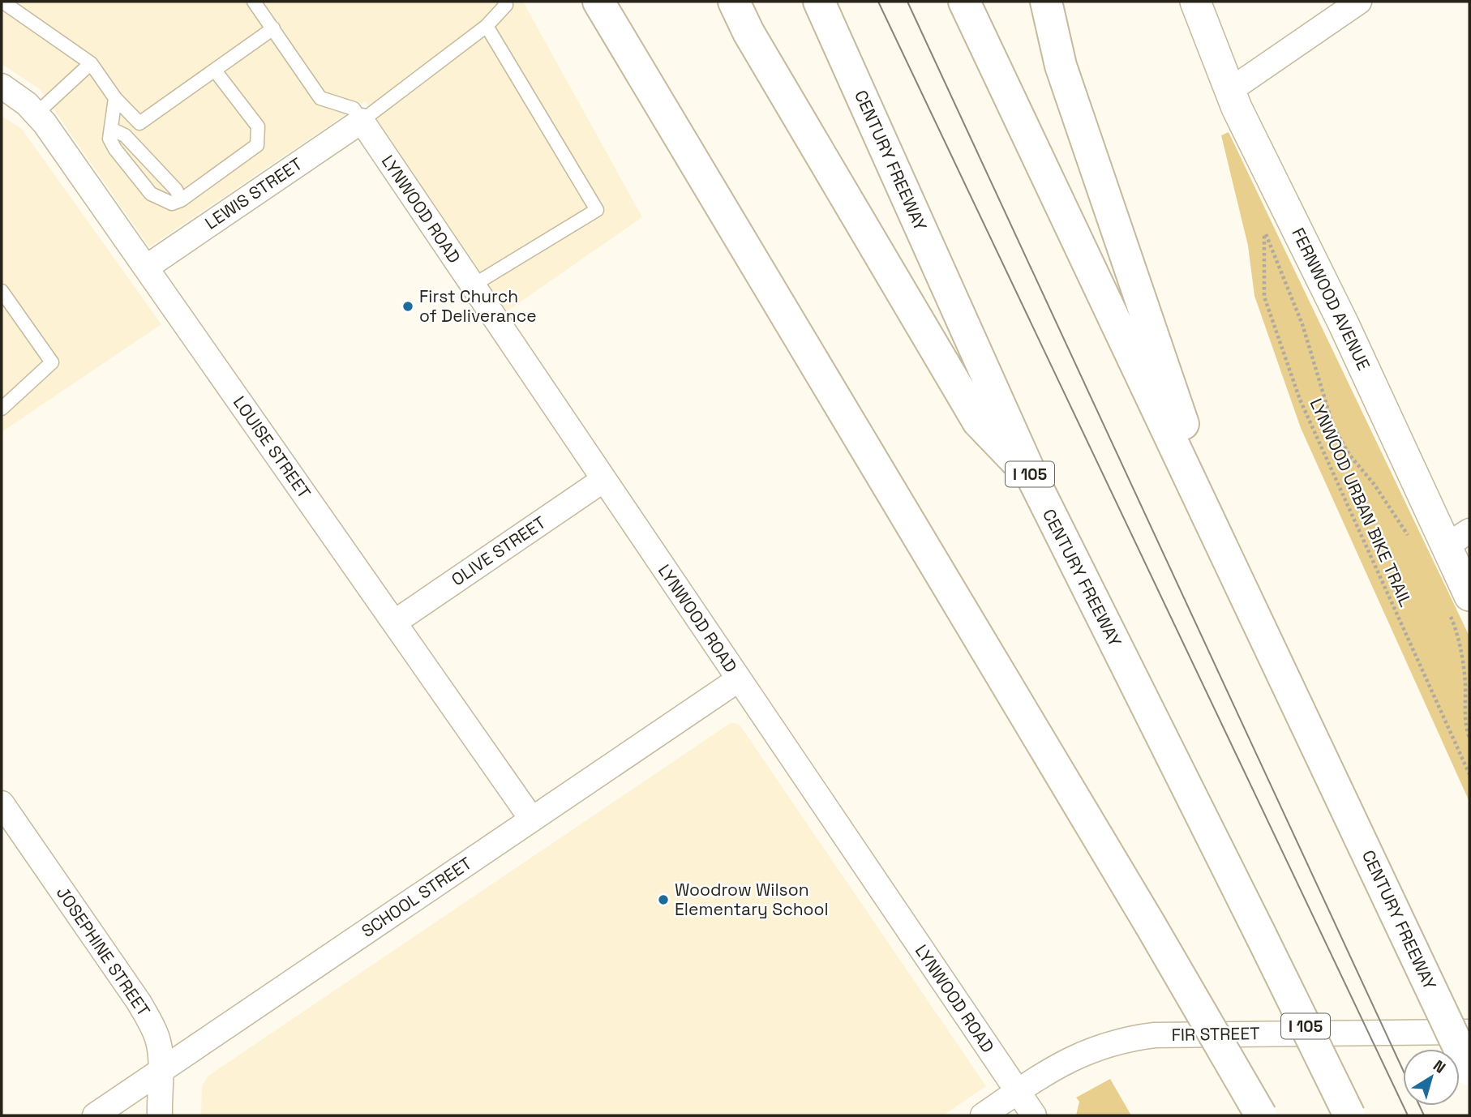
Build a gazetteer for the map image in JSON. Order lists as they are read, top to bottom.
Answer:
{
  "streets": {
    "highway": ["CENTURY FREEWAY", "I 105"],
    "street": [
      "LEWIS STREET",
      "LYNWOOD ROAD",
      "FERNWOOD AVENUE",
      "LOUISE STREET",
      "OLIVE STREET",
      "SCHOOL STREET",
      "JOSEPHINE STREET",
      "FIR STREET"
    ],
    "path": ["LYNWOOD URBAN BIKE TRAIL"]
  },
  "crossings": [
    ["LEWIS STREET", "LYNWOOD ROAD"],
    ["LEWIS STREET", "LOUISE STREET"],
    ["LYNWOOD ROAD", "OLIVE STREET"],
    ["LYNWOOD ROAD", "SCHOOL STREET"],
    ["LYNWOOD ROAD", "FIR STREET"],
    ["LOUISE STREET", "OLIVE STREET"],
    ["LOUISE STREET", "SCHOOL STREET"],
    ["SCHOOL STREET", "JOSEPHINE STREET"]
  ],
  "places": ["First Church of Deliverance", "Woodrow Wilson Elementary School"],
  "north": "top right"
}
